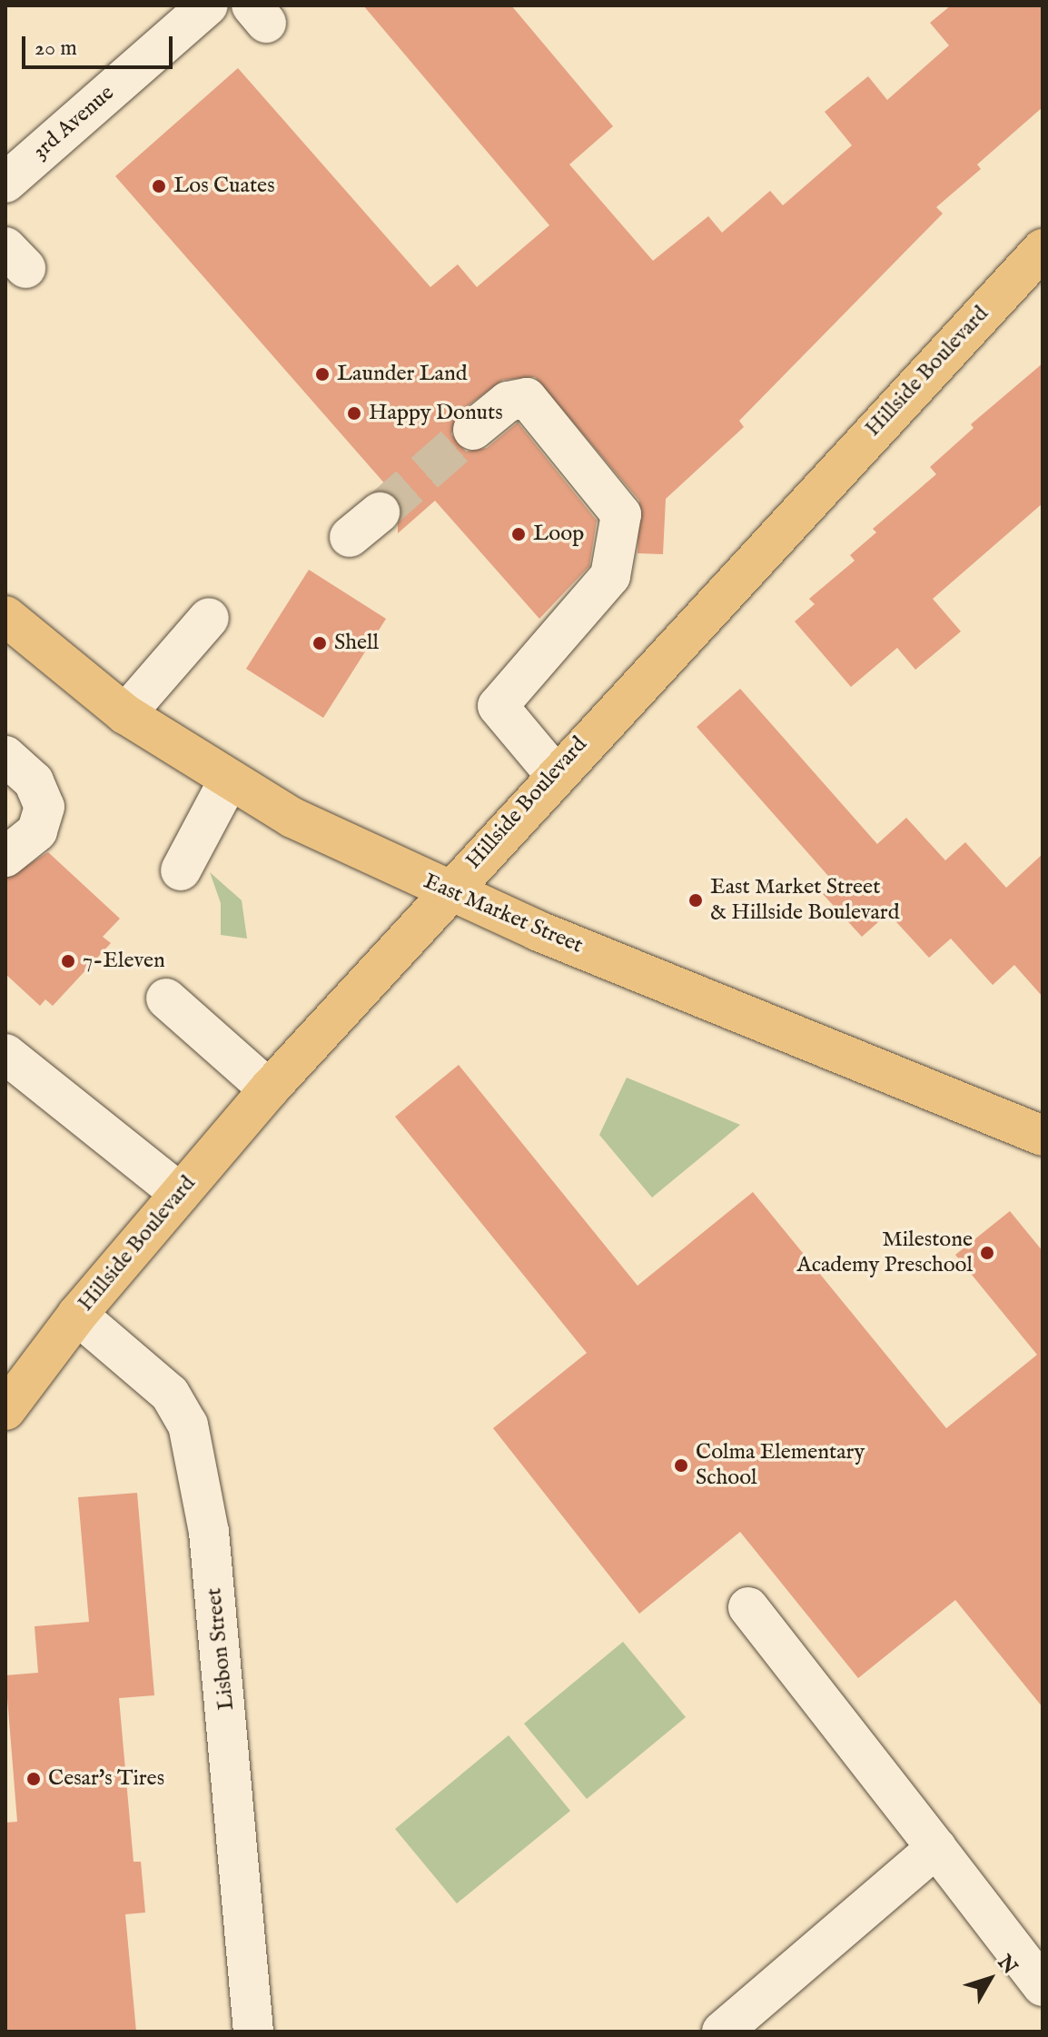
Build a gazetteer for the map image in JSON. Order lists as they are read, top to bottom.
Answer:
{
  "streets": {
    "main road": ["Hillside Boulevard", "East Market Street"],
    "street": ["3rd Avenue", "Lisbon Street"]
  },
  "crossings": [
    ["Hillside Boulevard", "East Market Street"],
    ["Hillside Boulevard", "Lisbon Street"]
  ],
  "places": [
    "Los Cuates",
    "Launder Land",
    "Happy Donuts",
    "Loop",
    "Shell",
    "East Market Street & Hillside Boulevard",
    "7-Eleven",
    "Milestone Academy Preschool",
    "Colma Elementary School",
    "Cesar's Tires"
  ],
  "scale_bar": "20 m",
  "north": "top right"
}
